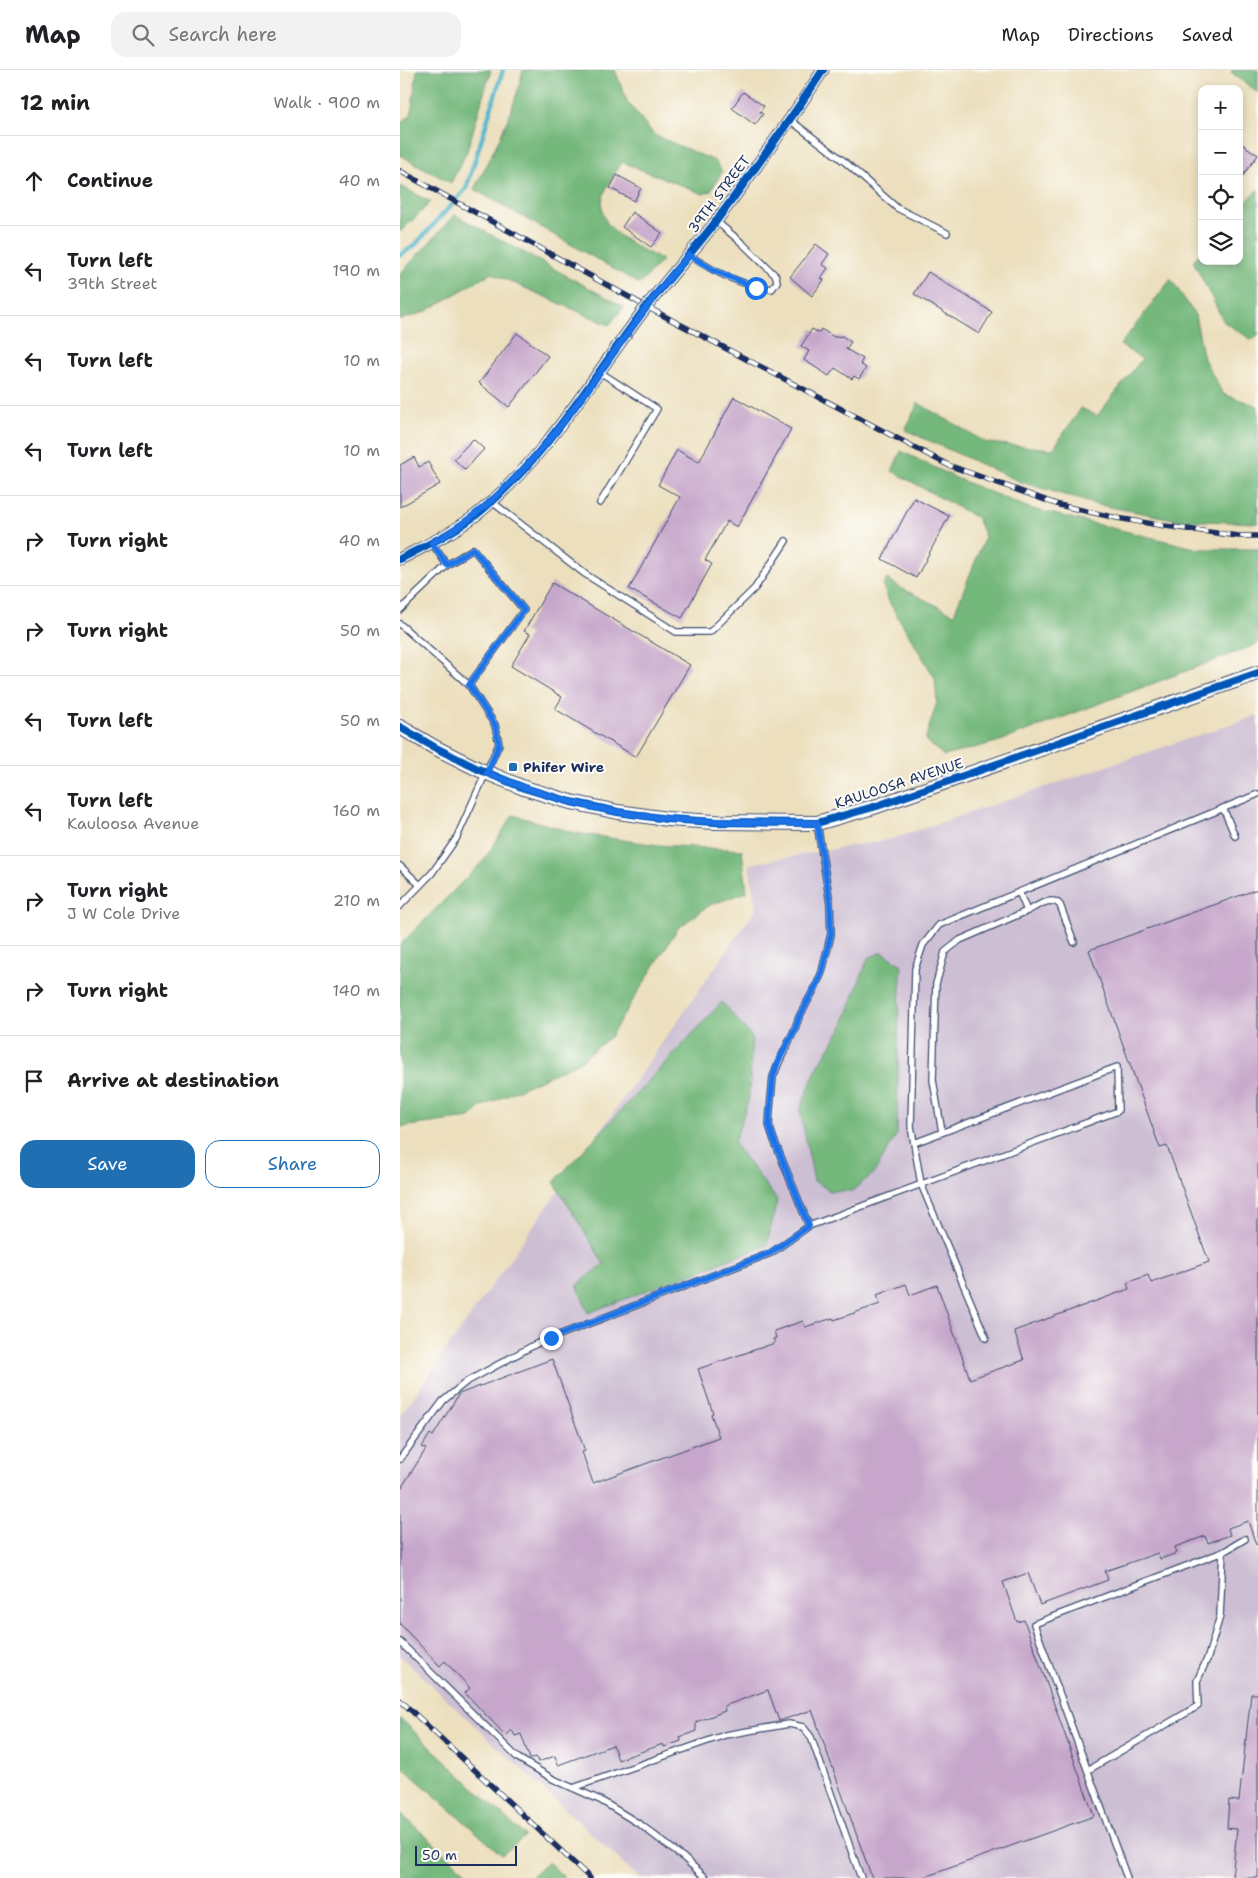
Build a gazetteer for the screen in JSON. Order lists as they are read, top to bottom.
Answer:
{
  "streets": {
    "street": ["39TH STREET", "KAULOOSA AVENUE"]
  },
  "places": {
    "transit": ["Phifer Wire"]
  },
  "scale_bar": "50 m",
  "page": {
    "header": "Map",
    "search": "Search here",
    "nav": ["Map", "Directions", "Saved"],
    "heading": ["12 min", "Walk · 900 m"],
    "map_buttons": ["+", "−"],
    "list": [
      ["Continue", "40 m"],
      ["Turn left", "39th Street", "190 m"],
      ["Turn left", "10 m"],
      ["Turn left", "10 m"],
      ["Turn right", "40 m"],
      ["Turn right", "50 m"],
      ["Turn left", "50 m"],
      ["Turn left", "Kauloosa Avenue", "160 m"],
      ["Turn right", "J W Cole Drive", "210 m"],
      ["Turn right", "140 m"],
      "Arrive at destination"
    ],
    "buttons": ["Save", "Share"],
    "scale": "50 m"
  }
}
